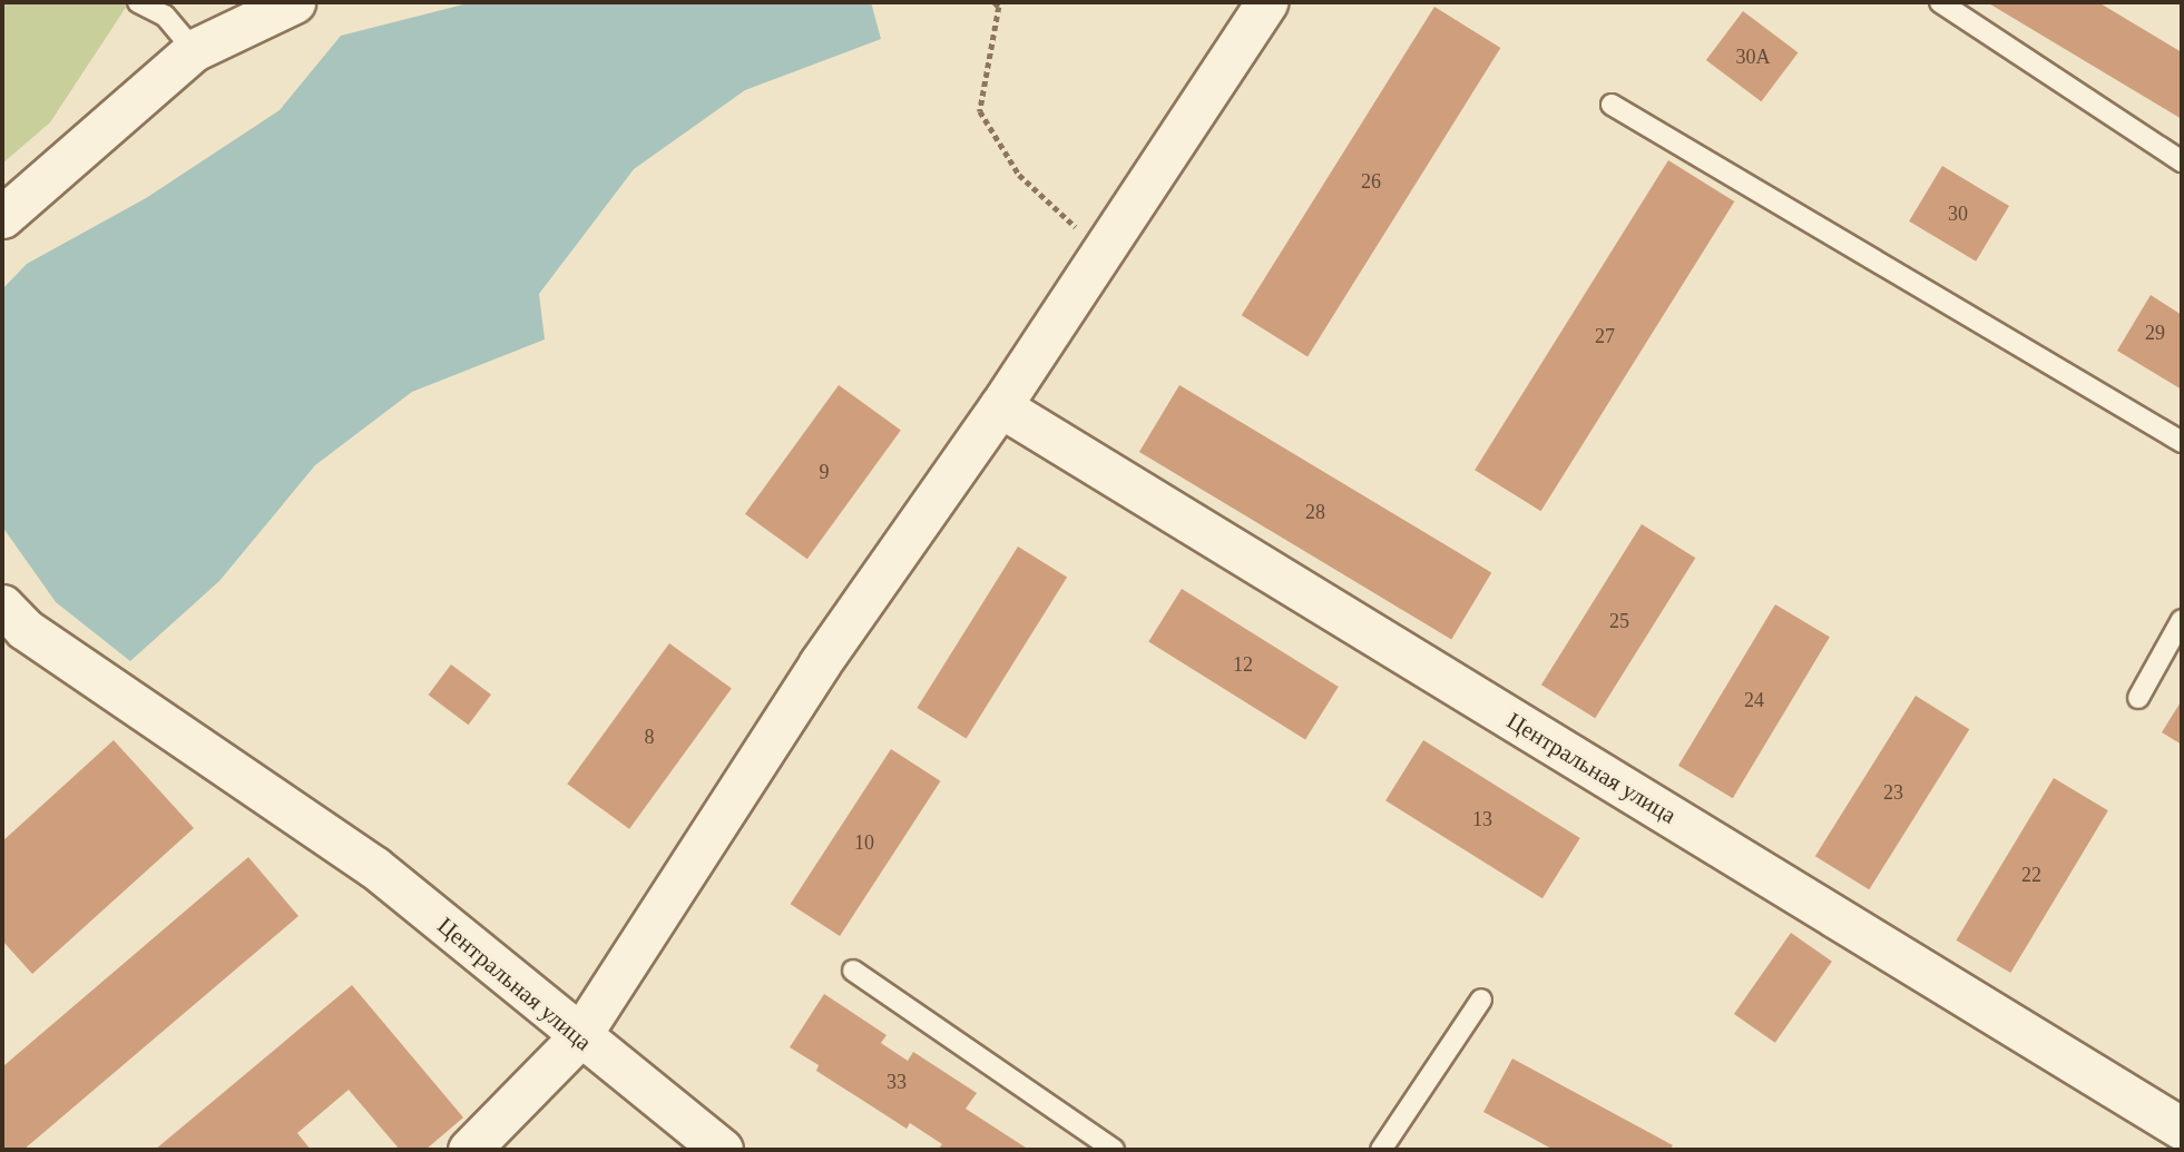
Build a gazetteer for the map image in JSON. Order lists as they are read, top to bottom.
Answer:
{
  "streets": {
    "street": ["Центральная улица"]
  },
  "house_numbers": [
    "30А",
    "26",
    "30",
    "29",
    "27",
    "9",
    "28",
    "25",
    "12",
    "24",
    "8",
    "23",
    "13",
    "10",
    "22",
    "33"
  ]
}
